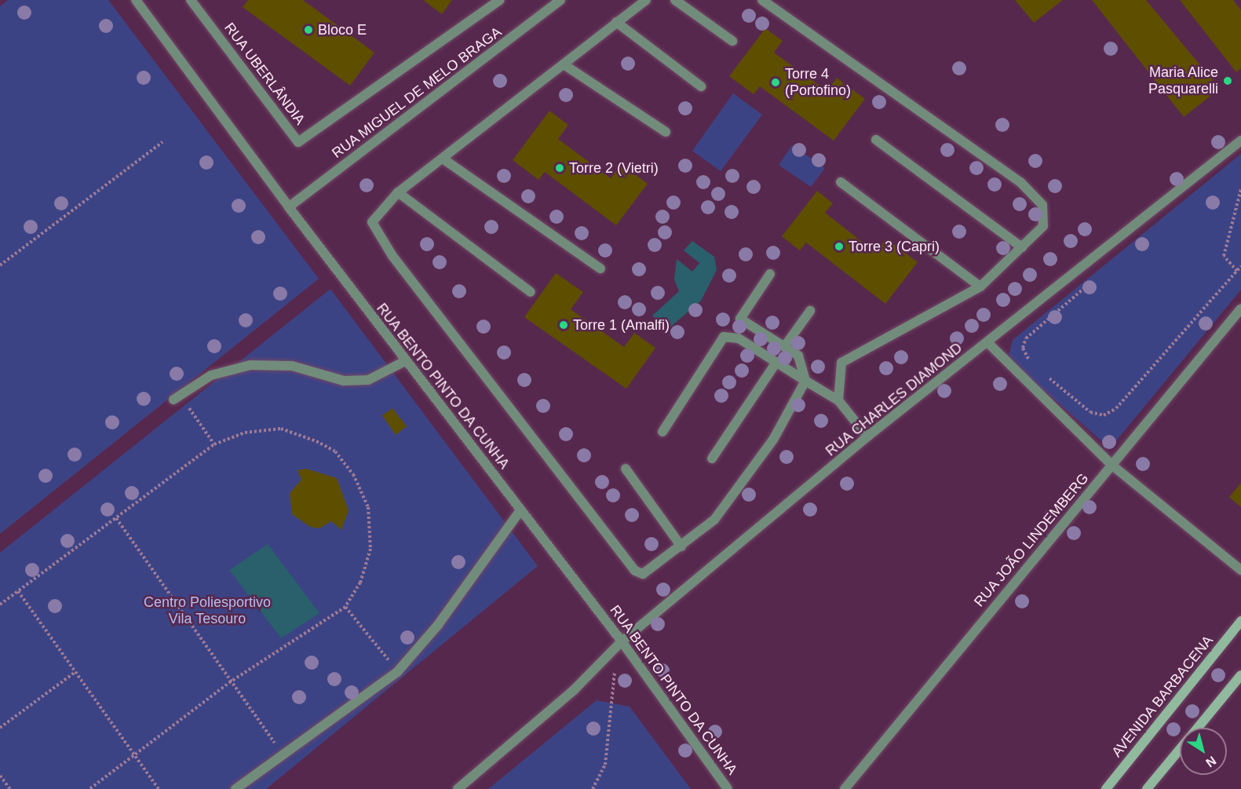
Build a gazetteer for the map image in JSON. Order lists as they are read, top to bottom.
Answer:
{
  "streets": {
    "main road": ["AVENIDA BARBACENA"],
    "street": [
      "RUA UBERLÂNDIA",
      "RUA MIGUEL DE MELO BRAGA",
      "RUA BENTO PINTO DA CUNHA",
      "RUA CHARLES DIAMOND",
      "RUA JOÃO LINDEMBERG"
    ]
  },
  "crossings": [
    ["RUA MIGUEL DE MELO BRAGA", "RUA BENTO PINTO DA CUNHA"],
    ["RUA BENTO PINTO DA CUNHA", "RUA CHARLES DIAMOND"]
  ],
  "parks": ["Centro Poliesportivo Vila Tesouro"],
  "places": [
    "Bloco E",
    "Maria Alice Pasquarelli",
    "Torre 4 (Portofino)",
    "Torre 2 (Vietri)",
    "Torre 3 (Capri)",
    "Torre 1 (Amalfi)"
  ],
  "north": "bottom right"
}
